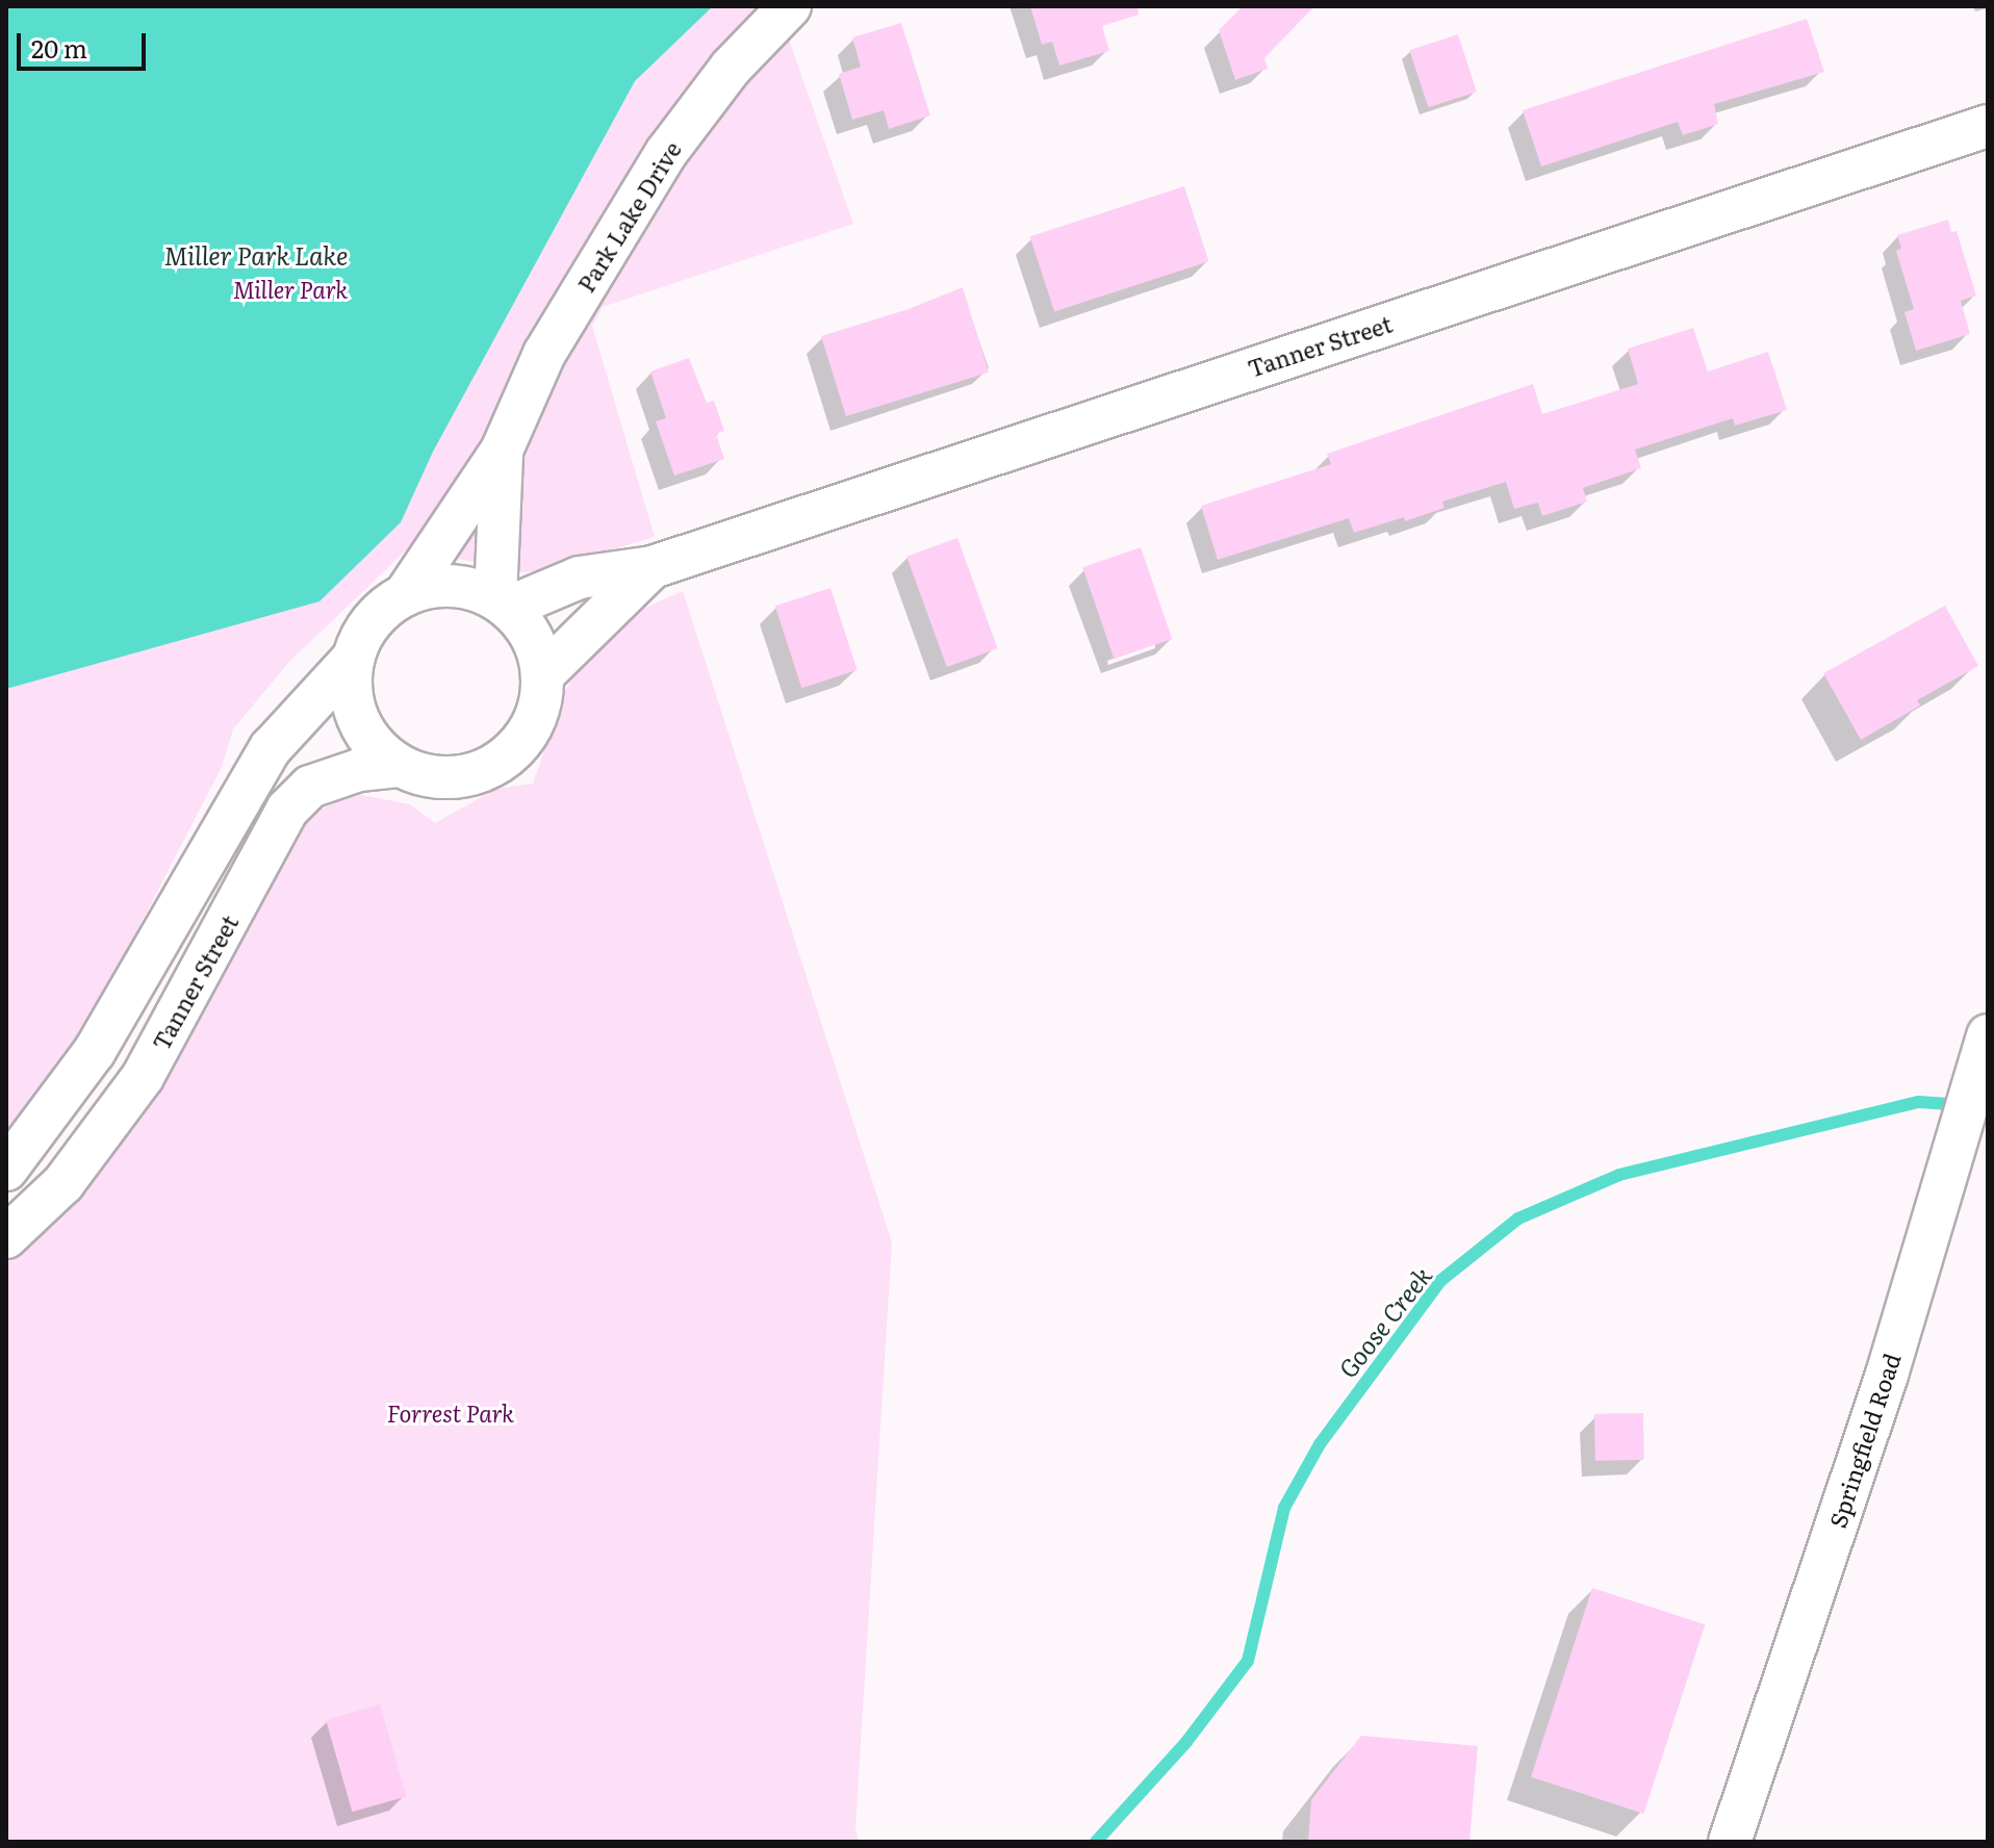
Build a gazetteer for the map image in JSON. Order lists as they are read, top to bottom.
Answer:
{
  "streets": {
    "street": ["Park Lake Drive", "Tanner Street", "Springfield Road"]
  },
  "crossings": [
    ["Park Lake Drive", "Tanner Street"]
  ],
  "water": ["Miller Park Lake", "Goose Creek"],
  "parks": ["Miller Park", "Forrest Park"],
  "scale_bar": "20 m"
}
